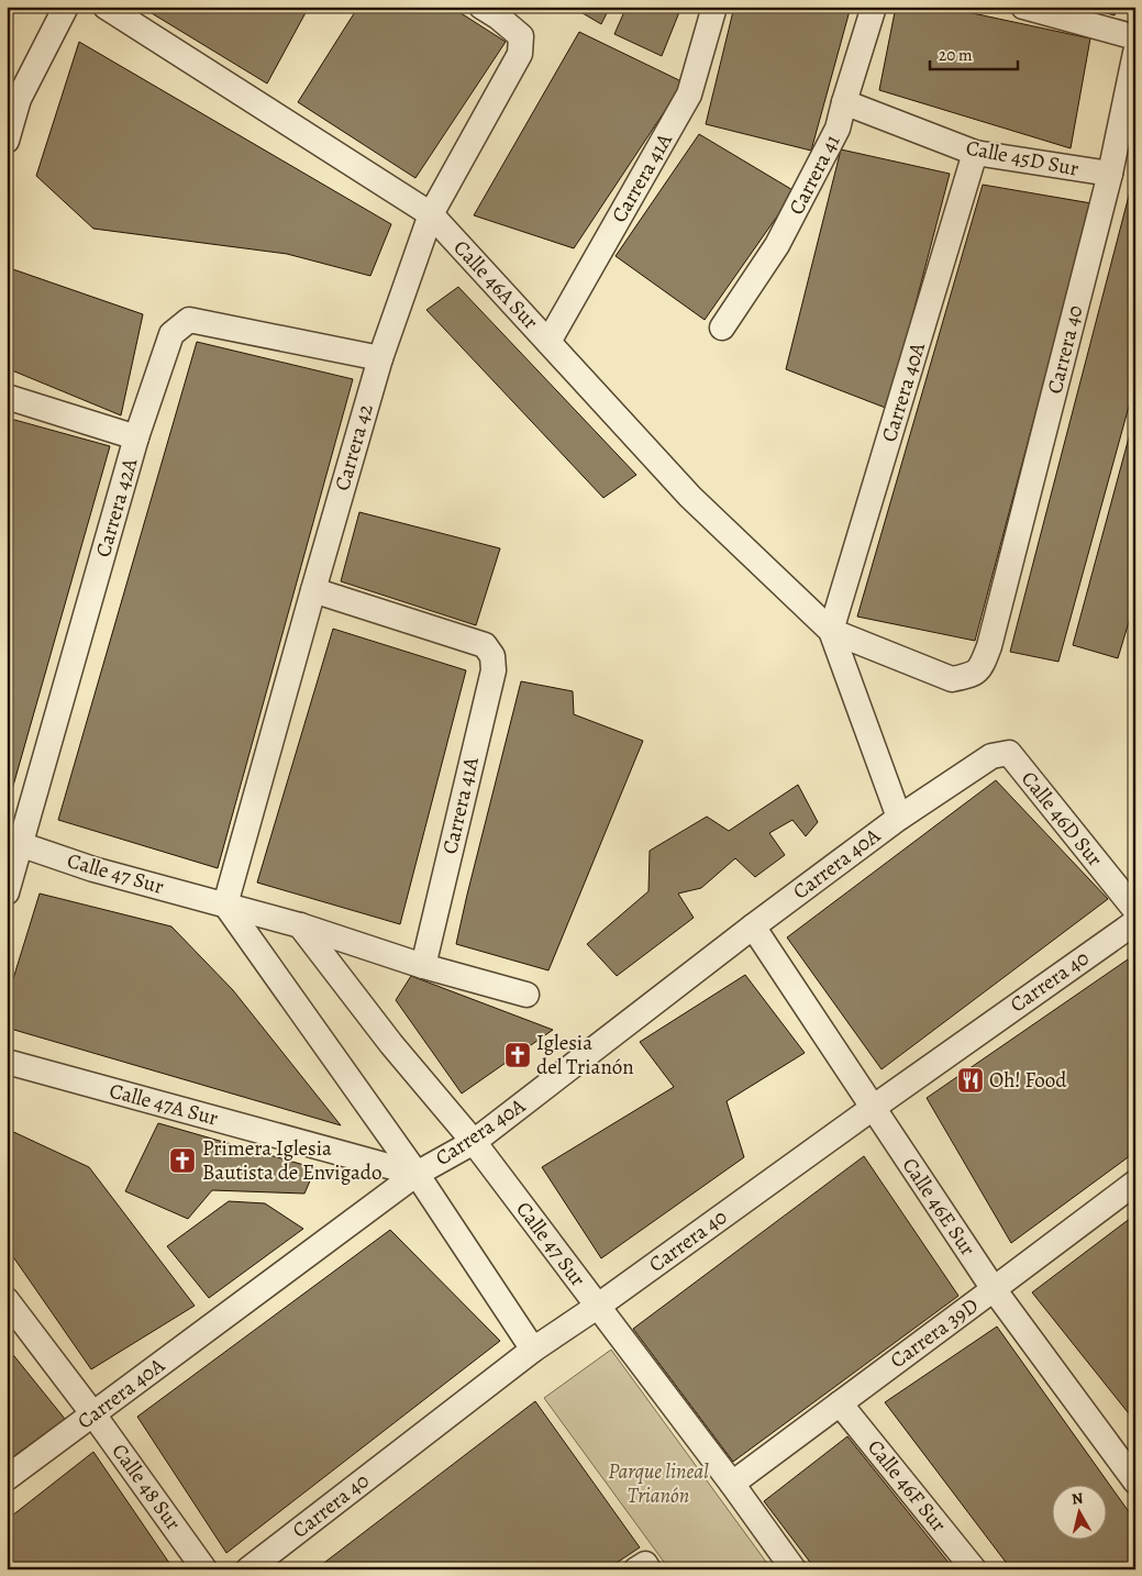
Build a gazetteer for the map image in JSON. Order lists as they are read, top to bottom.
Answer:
{
  "streets": {
    "street": [
      "Calle 45D Sur",
      "Carrera 41",
      "Carrera 41A",
      "Calle 46A Sur",
      "Carrera 40",
      "Carrera 40A",
      "Carrera 42",
      "Carrera 42A",
      "Calle 46D Sur",
      "Calle 47 Sur",
      "Calle 47A Sur",
      "Calle 46E Sur",
      "Carrera 39D",
      "Calle 46F Sur",
      "Calle 48 Sur"
    ]
  },
  "crossings": [
    ["Calle 45D Sur", "Carrera 41"],
    ["Calle 45D Sur", "Carrera 40"],
    ["Calle 45D Sur", "Carrera 40A"],
    ["Carrera 41A", "Calle 46A Sur"],
    ["Carrera 41A", "Carrera 42"],
    ["Carrera 41A", "Calle 47 Sur"],
    ["Calle 46A Sur", "Carrera 40"],
    ["Calle 46A Sur", "Carrera 40A"],
    ["Calle 46A Sur", "Carrera 42"],
    ["Carrera 40", "Calle 47 Sur"],
    ["Carrera 40", "Calle 46E Sur"],
    ["Carrera 40A", "Calle 46D Sur"],
    ["Carrera 40A", "Calle 47 Sur"],
    ["Carrera 40A", "Calle 47A Sur"],
    ["Carrera 40A", "Calle 46E Sur"],
    ["Carrera 40A", "Calle 48 Sur"],
    ["Carrera 42", "Carrera 42A"],
    ["Carrera 42", "Calle 47 Sur"],
    ["Carrera 42A", "Calle 47 Sur"],
    ["Calle 47 Sur", "Carrera 39D"],
    ["Calle 46E Sur", "Carrera 39D"],
    ["Carrera 39D", "Calle 46F Sur"]
  ],
  "parks": ["Parque lineal Trianón"],
  "places": {
    "church": ["Iglesia del Trianón", "Primera Iglesia Bautista de Envigado"],
    "restaurant": ["Oh! Food"]
  },
  "scale_bar": "20 m",
  "north": "top"
}
